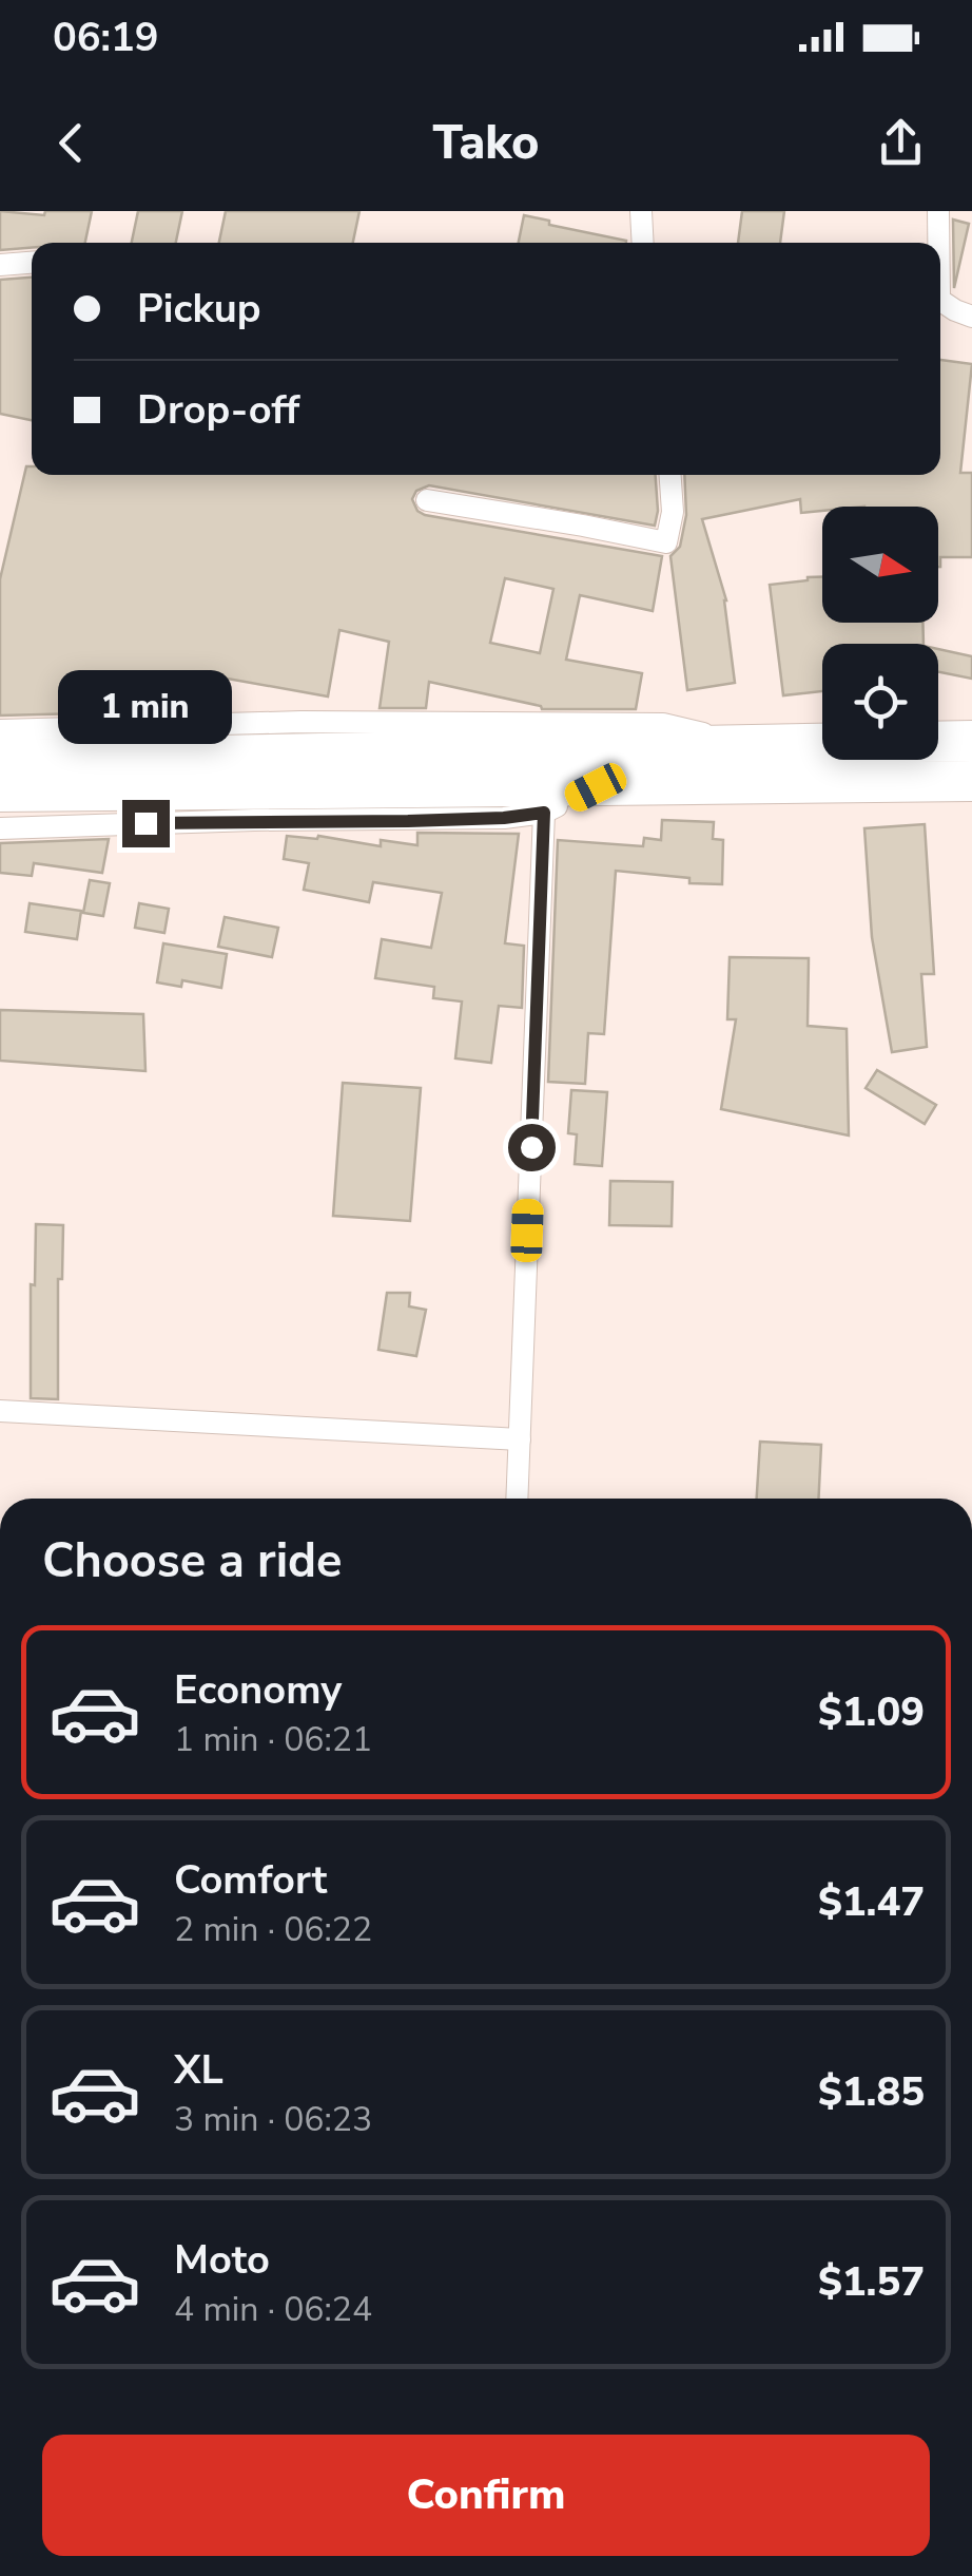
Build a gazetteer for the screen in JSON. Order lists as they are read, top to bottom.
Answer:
{
  "north": "right",
  "page": {
    "status": "06:19",
    "header": "Tako",
    "banner": ["Pickup", "Drop-off"],
    "bubble": "1 min",
    "heading": "Choose a ride",
    "list": [
      {
        "name": "Economy",
        "note": "1 min · 06:21",
        "value": "$1.09"
      },
      {
        "name": "Comfort",
        "note": "2 min · 06:22",
        "value": "$1.47"
      },
      {
        "name": "XL",
        "note": "3 min · 06:23",
        "value": "$1.85"
      },
      {
        "name": "Moto",
        "note": "4 min · 06:24",
        "value": "$1.57"
      }
    ],
    "buttons": "Confirm"
  }
}
